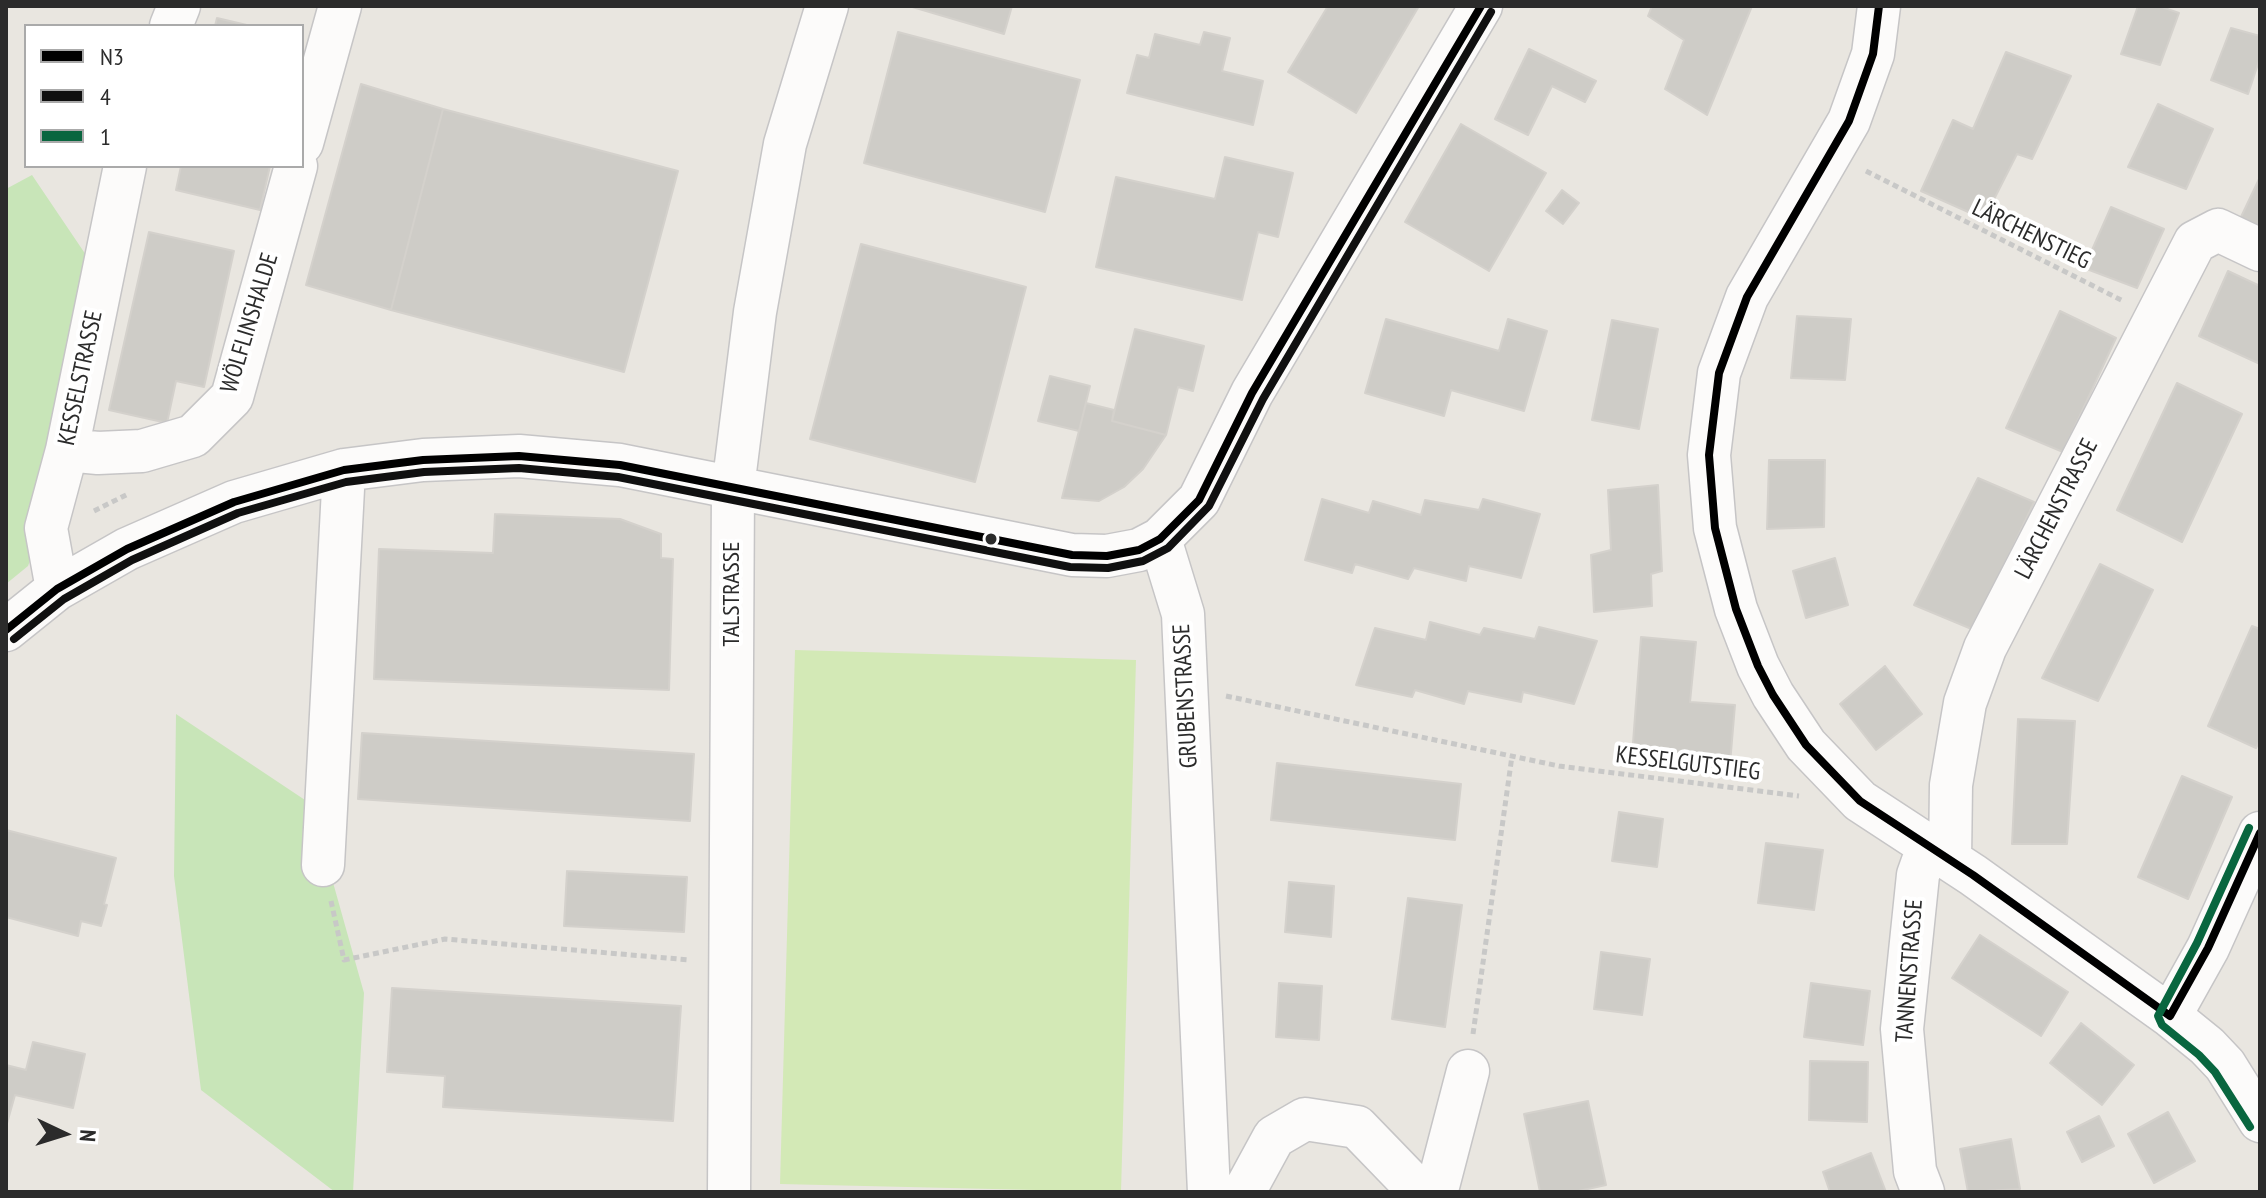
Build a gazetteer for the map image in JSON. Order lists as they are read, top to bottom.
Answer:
{
  "streets": {
    "street": [
      "WÖLFLINSHALDE",
      "KESSELSTRASSE",
      "LÄRCHENSTRASSE",
      "TALSTRASSE",
      "GRUBENSTRASSE",
      "TANNENSTRASSE"
    ],
    "path": ["LÄRCHENSTIEG", "KESSELGUTSTIEG"]
  },
  "crossings": [
    ["LÄRCHENSTIEG", "LÄRCHENSTRASSE"],
    ["WÖLFLINSHALDE", "KESSELSTRASSE"],
    ["LÄRCHENSTRASSE", "TANNENSTRASSE"],
    ["GRUBENSTRASSE", "KESSELGUTSTIEG"]
  ],
  "lines": ["transit line N3", "transit line 4", "transit line 1"],
  "legend": ["N3", "4", "1"],
  "north": "right"
}
